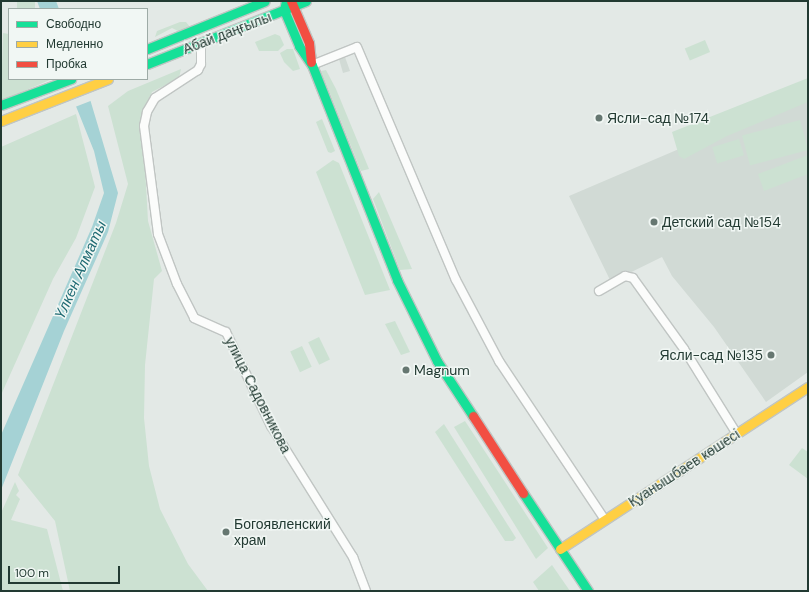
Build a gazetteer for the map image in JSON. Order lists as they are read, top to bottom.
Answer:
{
  "streets": {
    "main road": ["Абай даңғылы", "Қуанышбаев көшесі"],
    "street": ["улица Садовникова"]
  },
  "crossings": [
    ["Абай даңғылы", "улица Садовникова"]
  ],
  "water": ["Үлкен Алматы"],
  "places": [
    "Ясли-сад №174",
    "Детский сад №154",
    "Ясли-сад №135",
    "Magnum",
    "Богоявленский храм"
  ],
  "legend": ["Свободно", "Медленно", "Пробка"],
  "scale_bar": "100 m"
}
